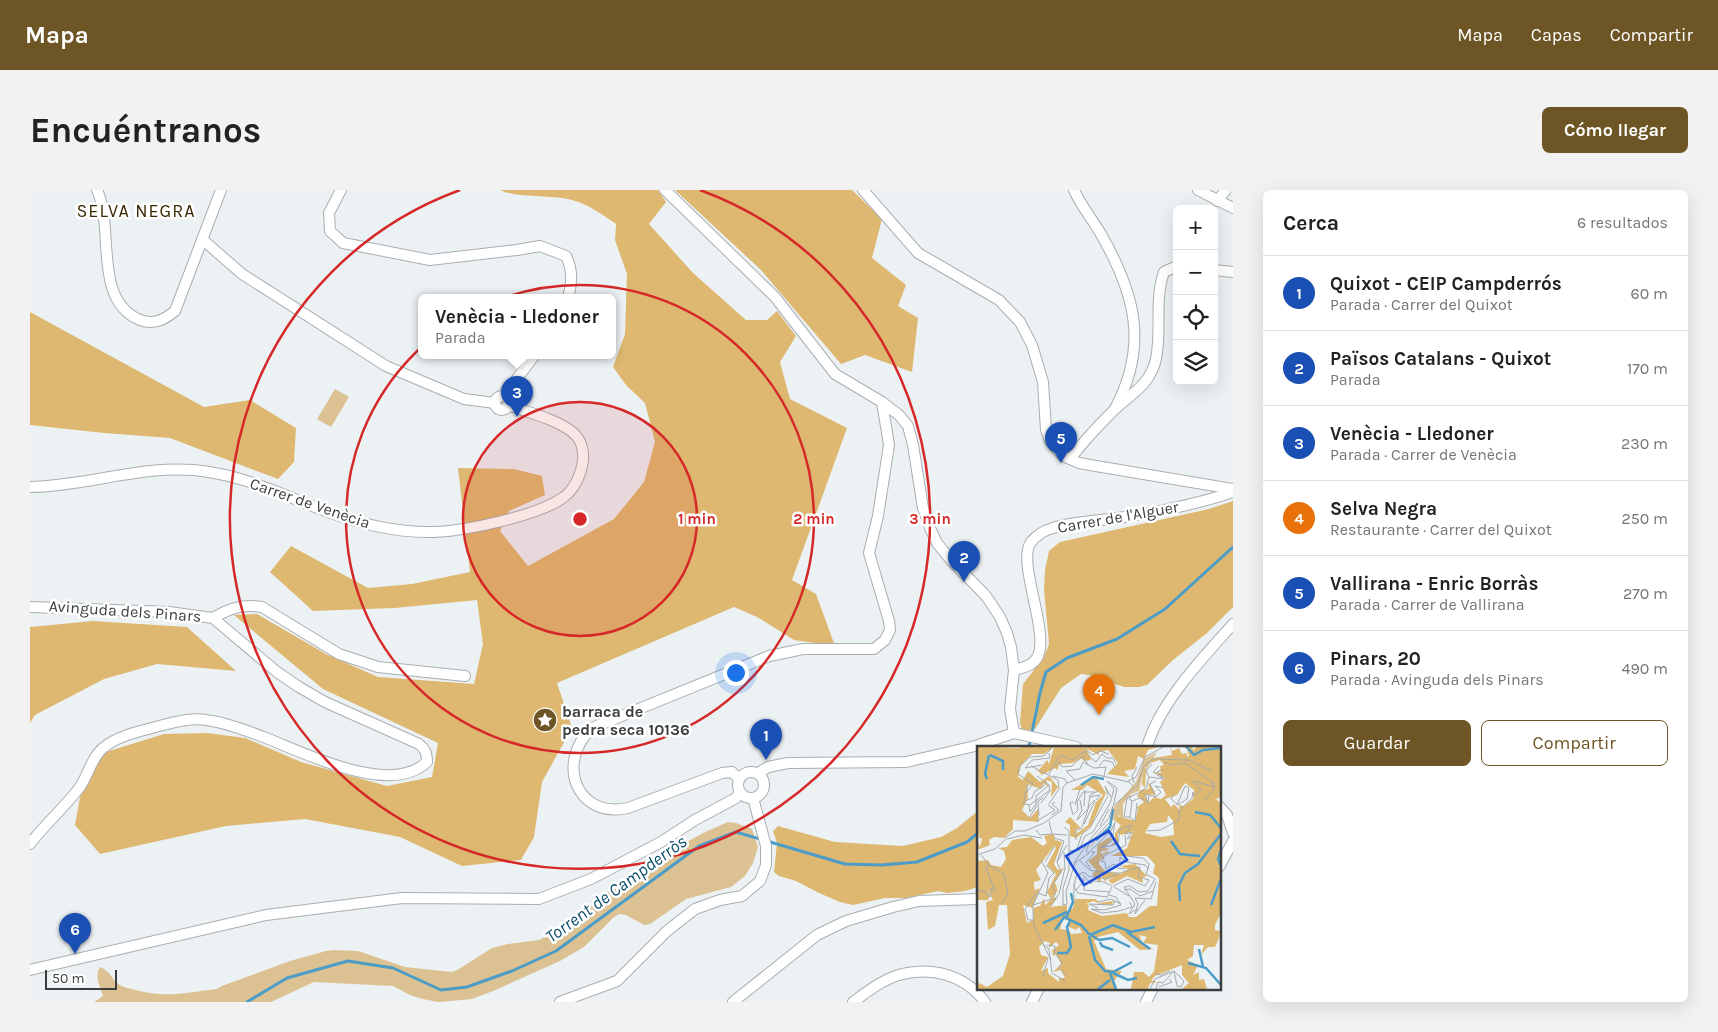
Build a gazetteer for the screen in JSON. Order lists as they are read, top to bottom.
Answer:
{
  "streets": {
    "street": ["Carrer de Venècia", "Carrer de l'Alguer", "Avinguda dels Pinars"]
  },
  "districts": ["SELVA NEGRA"],
  "water": ["Torrent de Campderròs"],
  "places": {
    "place": ["barraca de pedra seca 10136"]
  },
  "scale_bar": "50 m",
  "page": {
    "header": "Mapa",
    "nav": ["Mapa", "Capas", "Compartir"],
    "buttons": [
      "Cómo llegar",
      ["Guardar", "Compartir"]
    ],
    "title": "Encuéntranos",
    "heading": ["Cerca", "6 resultados"],
    "map_buttons": ["+", "−"],
    "list": [
      {
        "mark": "1",
        "name": "Quixot - CEIP Campderrós",
        "note": "Parada · Carrer del Quixot",
        "value": "60 m"
      },
      {
        "mark": "2",
        "name": "Països Catalans - Quixot",
        "note": "Parada",
        "value": "170 m"
      },
      {
        "mark": "3",
        "name": "Venècia - Lledoner",
        "note": "Parada · Carrer de Venècia",
        "value": "230 m"
      },
      {
        "mark": "4",
        "name": "Selva Negra",
        "note": "Restaurante · Carrer del Quixot",
        "value": "250 m"
      },
      {
        "mark": "5",
        "name": "Vallirana - Enric Borràs",
        "note": "Parada · Carrer de Vallirana",
        "value": "270 m"
      },
      {
        "mark": "6",
        "name": "Pinars, 20",
        "note": "Parada · Avinguda dels Pinars",
        "value": "490 m"
      }
    ],
    "popup": ["Venècia - Lledoner", "Parada"],
    "pins": [
      "3",
      "5",
      "2",
      "4",
      "1",
      "6"
    ],
    "scale": "50 m"
  },
  "rings": ["1 min", "2 min", "3 min"]
}
